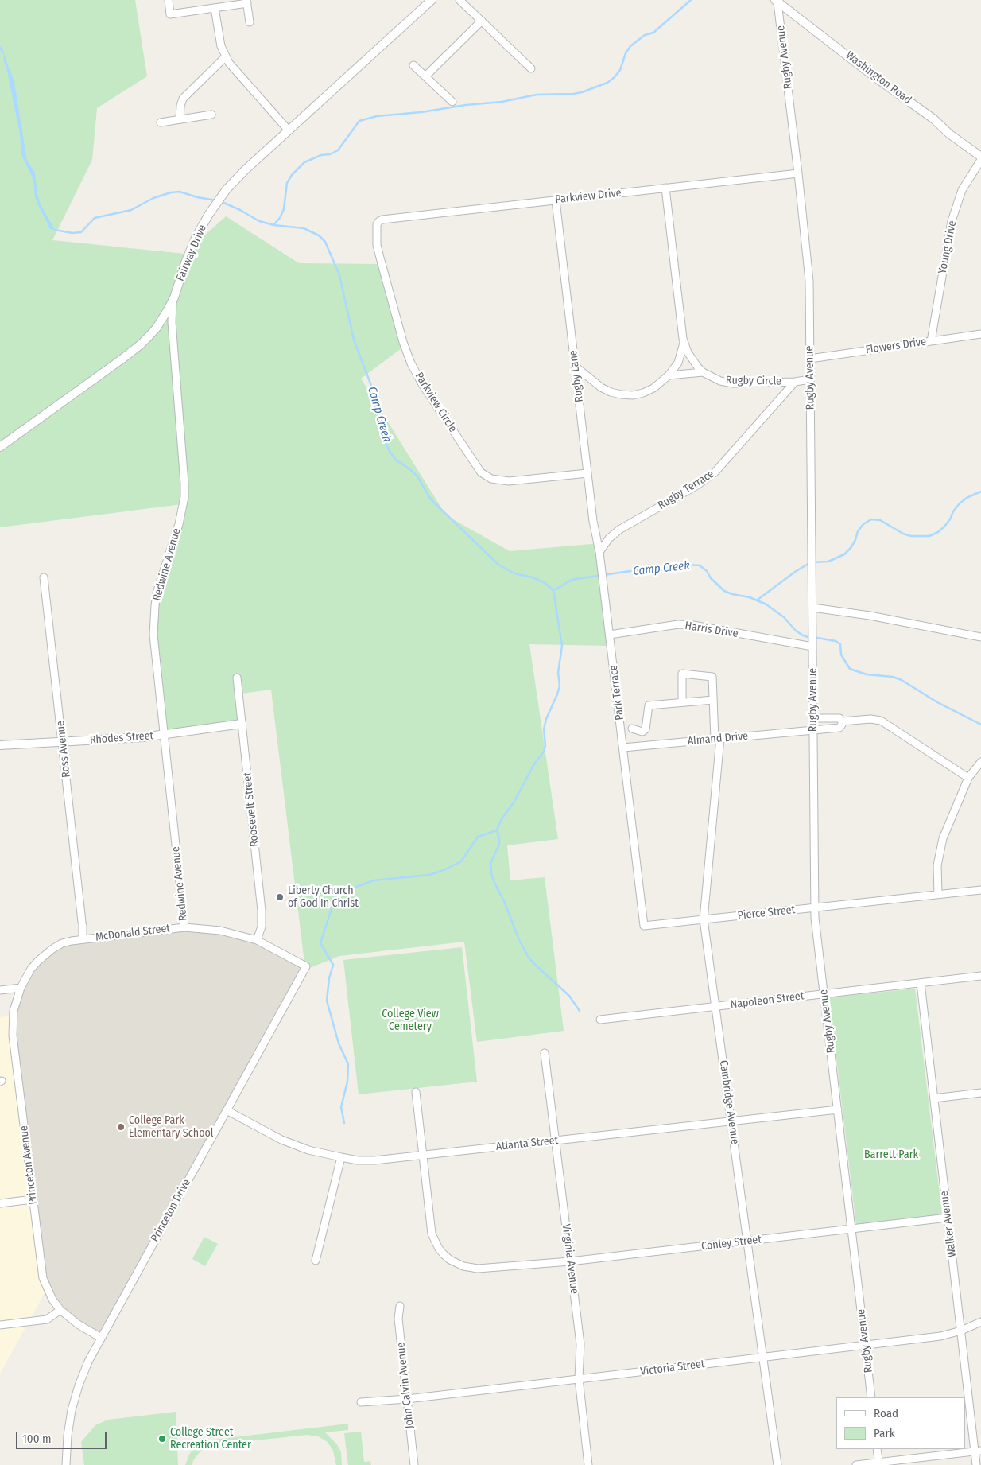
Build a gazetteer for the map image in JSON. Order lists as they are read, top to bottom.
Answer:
{
  "streets": {
    "street": [
      "Rugby Avenue",
      "Washington Road",
      "Parkview Drive",
      "Young Drive",
      "Fairway Drive",
      "Flowers Drive",
      "Rugby Lane",
      "Rugby Circle",
      "Parkview Circle",
      "Rugby Terrace",
      "Redwine Avenue",
      "Harris Drive",
      "Park Terrace",
      "Rhodes Street",
      "Almand Drive",
      "Ross Avenue",
      "Roosevelt Street",
      "Pierce Street",
      "McDonald Street",
      "Napoleon Street",
      "Cambridge Avenue",
      "Atlanta Street",
      "Princeton Avenue",
      "Princeton Drive",
      "Walker Avenue",
      "Conley Street",
      "Virginia Avenue",
      "Victoria Street",
      "John Calvin Avenue"
    ]
  },
  "crossings": [
    ["Rugby Avenue", "Washington Road"],
    ["Rugby Avenue", "Parkview Drive"],
    ["Rugby Avenue", "Flowers Drive"],
    ["Rugby Avenue", "Rugby Circle"],
    ["Rugby Avenue", "Harris Drive"],
    ["Rugby Avenue", "Almand Drive"],
    ["Rugby Avenue", "Pierce Street"],
    ["Rugby Avenue", "Napoleon Street"],
    ["Rugby Avenue", "Atlanta Street"],
    ["Rugby Avenue", "Conley Street"],
    ["Rugby Avenue", "Victoria Street"],
    ["Parkview Drive", "Rugby Lane"],
    ["Parkview Drive", "Parkview Circle"],
    ["Young Drive", "Flowers Drive"],
    ["Fairway Drive", "Redwine Avenue"],
    ["Rugby Lane", "Parkview Circle"],
    ["Rugby Lane", "Rugby Terrace"],
    ["Rugby Lane", "Park Terrace"],
    ["Rugby Circle", "Rugby Terrace"],
    ["Rugby Terrace", "Park Terrace"],
    ["Redwine Avenue", "Rhodes Street"],
    ["Redwine Avenue", "McDonald Street"],
    ["Harris Drive", "Park Terrace"],
    ["Park Terrace", "Almand Drive"],
    ["Park Terrace", "Pierce Street"],
    ["Rhodes Street", "Ross Avenue"],
    ["Rhodes Street", "Roosevelt Street"],
    ["Almand Drive", "Cambridge Avenue"],
    ["Ross Avenue", "McDonald Street"],
    ["Roosevelt Street", "McDonald Street"],
    ["Pierce Street", "Cambridge Avenue"],
    ["McDonald Street", "Princeton Avenue"],
    ["McDonald Street", "Princeton Drive"],
    ["Napoleon Street", "Cambridge Avenue"],
    ["Napoleon Street", "Walker Avenue"],
    ["Cambridge Avenue", "Atlanta Street"],
    ["Cambridge Avenue", "Conley Street"],
    ["Cambridge Avenue", "Victoria Street"],
    ["Atlanta Street", "Princeton Drive"],
    ["Atlanta Street", "Conley Street"],
    ["Atlanta Street", "Virginia Avenue"],
    ["Princeton Avenue", "Princeton Drive"],
    ["Walker Avenue", "Conley Street"],
    ["Walker Avenue", "Victoria Street"],
    ["Conley Street", "Virginia Avenue"],
    ["Virginia Avenue", "Victoria Street"],
    ["Victoria Street", "John Calvin Avenue"]
  ],
  "water": ["Camp Creek"],
  "parks": ["College View Cemetery", "Barrett Park"],
  "places": ["Liberty Church of God In Christ", "College Park Elementary School", "College Street Recreation Center"],
  "legend": ["Road", "Park"],
  "scale_bar": "100 m"
}
